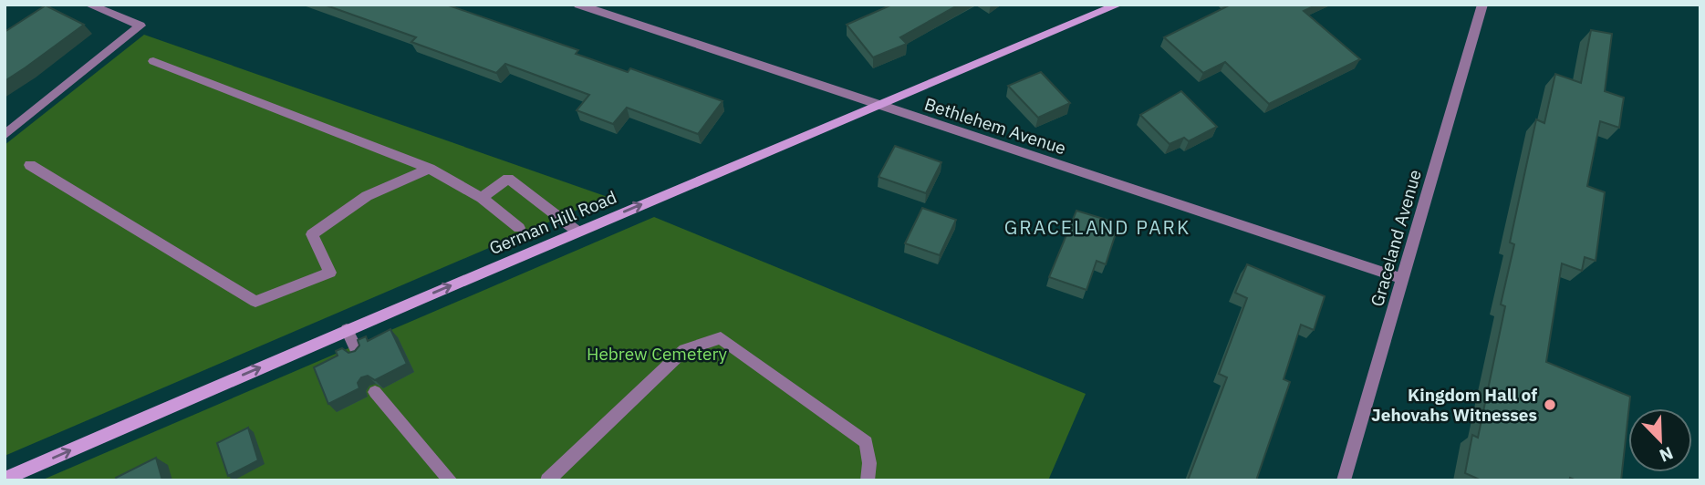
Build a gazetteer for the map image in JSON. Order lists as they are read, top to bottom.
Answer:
{
  "streets": {
    "street": ["Bethlehem Avenue", "German Hill Road", "Graceland Avenue"]
  },
  "crossings": [
    ["Bethlehem Avenue", "German Hill Road"],
    ["Bethlehem Avenue", "Graceland Avenue"]
  ],
  "one_way": ["German Hill Road"],
  "districts": ["GRACELAND PARK"],
  "parks": ["Hebrew Cemetery"],
  "places": ["Kingdom Hall of Jehovahs Witnesses"],
  "north": "bottom right"
}
